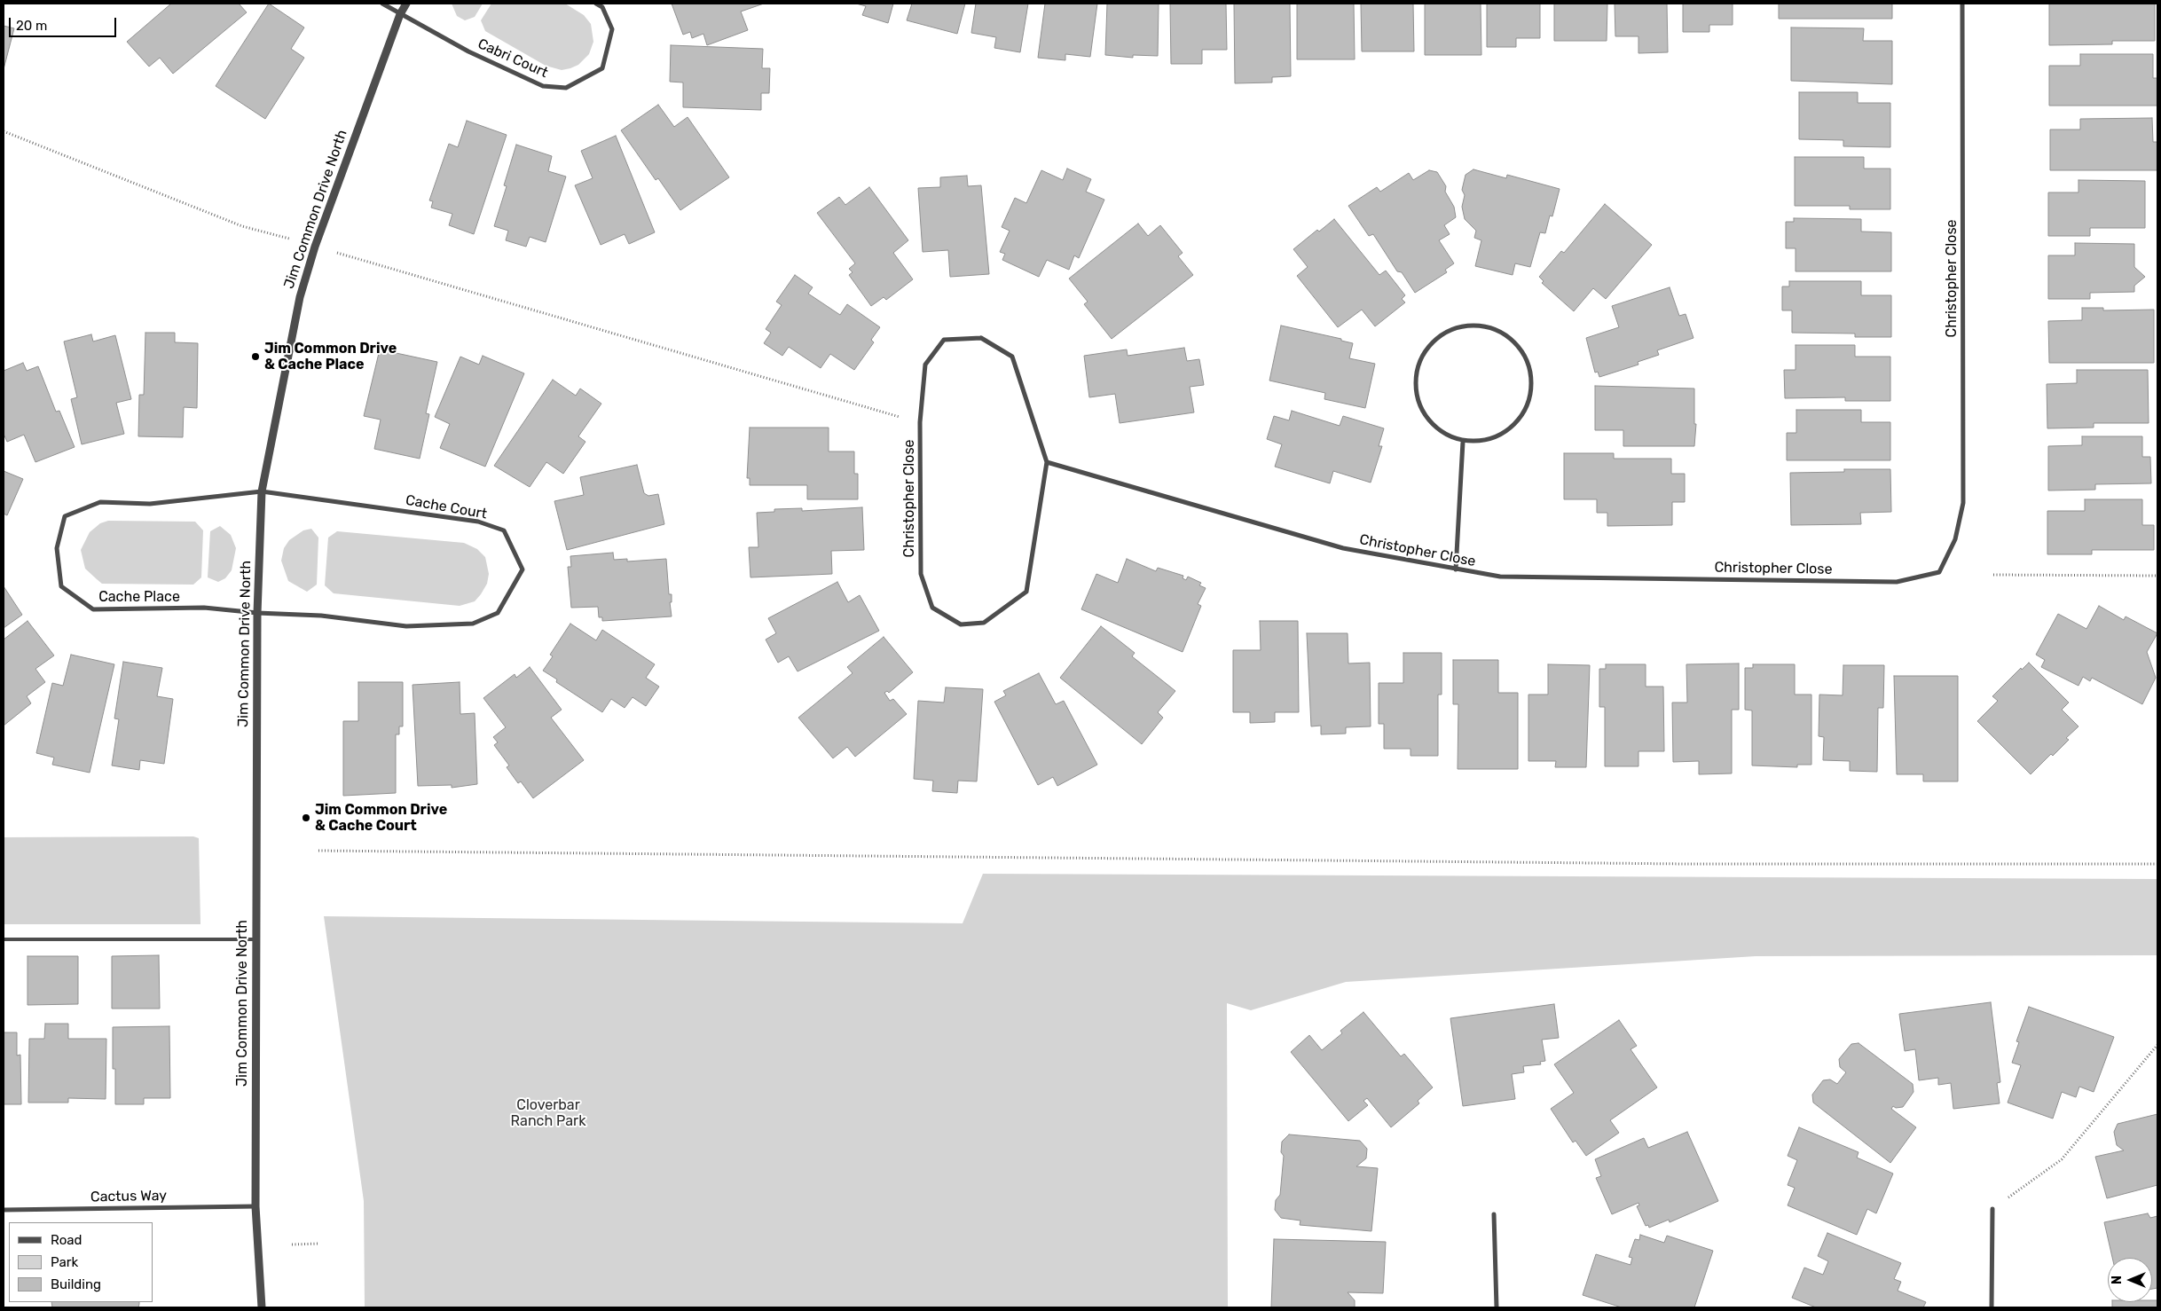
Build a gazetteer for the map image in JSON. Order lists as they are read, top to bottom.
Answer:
{
  "streets": {
    "street": [
      "Cabri Court",
      "Jim Common Drive North",
      "Christopher Close",
      "Cache Court",
      "Cache Place",
      "Cactus Way"
    ]
  },
  "crossings": [
    ["Cabri Court", "Jim Common Drive North"],
    ["Jim Common Drive North", "Cache Court"],
    ["Jim Common Drive North", "Cache Place"],
    ["Jim Common Drive North", "Cactus Way"],
    ["Cache Court", "Cache Place"]
  ],
  "parks": ["Cloverbar Ranch Park"],
  "places": ["Jim Common Drive & Cache Place", "Jim Common Drive & Cache Court"],
  "legend": ["Road", "Park", "Building"],
  "scale_bar": "20 m",
  "north": "left"
}
